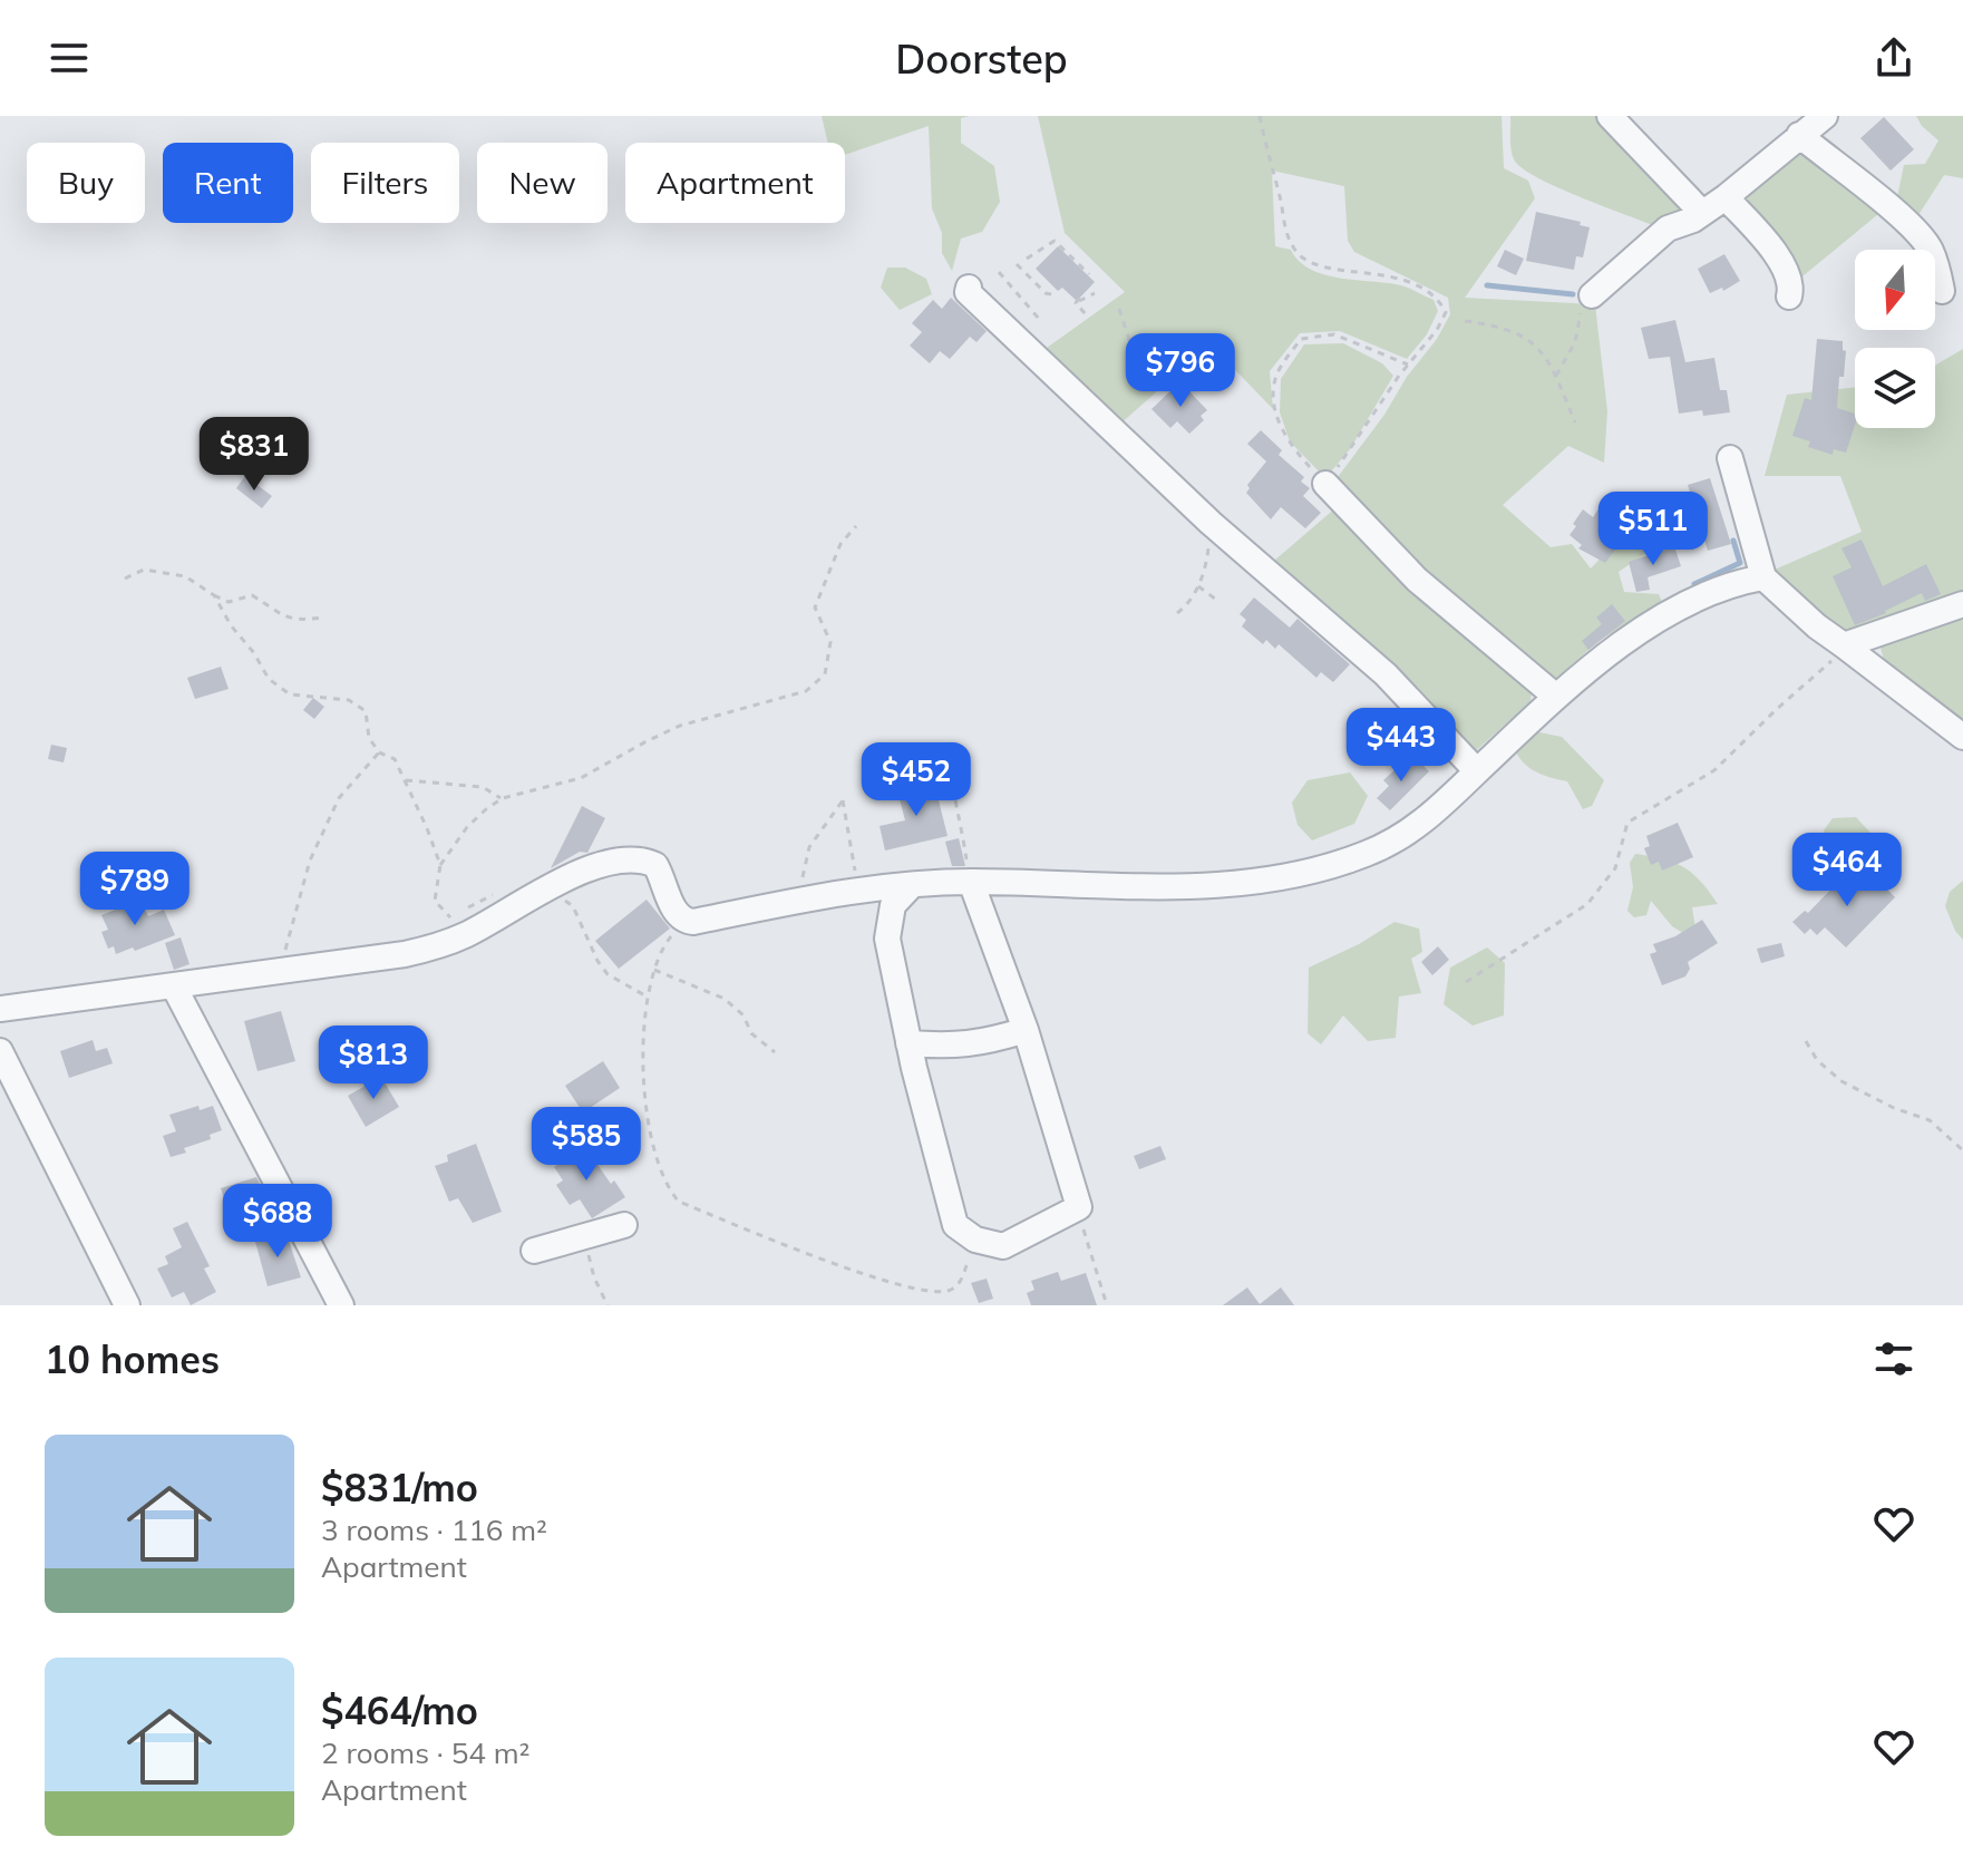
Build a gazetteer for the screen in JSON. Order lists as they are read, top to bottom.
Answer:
{
  "north": "bottom",
  "page": {
    "header": "Doorstep",
    "chip": [
      "Buy",
      "Rent",
      "Filters",
      "New",
      "Apartment"
    ],
    "price": [
      "$796",
      "$831",
      "$511",
      "$443",
      "$452",
      "$464",
      "$789",
      "$813",
      "$585",
      "$688"
    ],
    "heading": "10 homes",
    "list": [
      {
        "name": "$831/mo",
        "note": "3 rooms · 116 m² · Apartment"
      },
      {
        "name": "$464/mo",
        "note": "2 rooms · 54 m² · Apartment"
      }
    ]
  }
}
